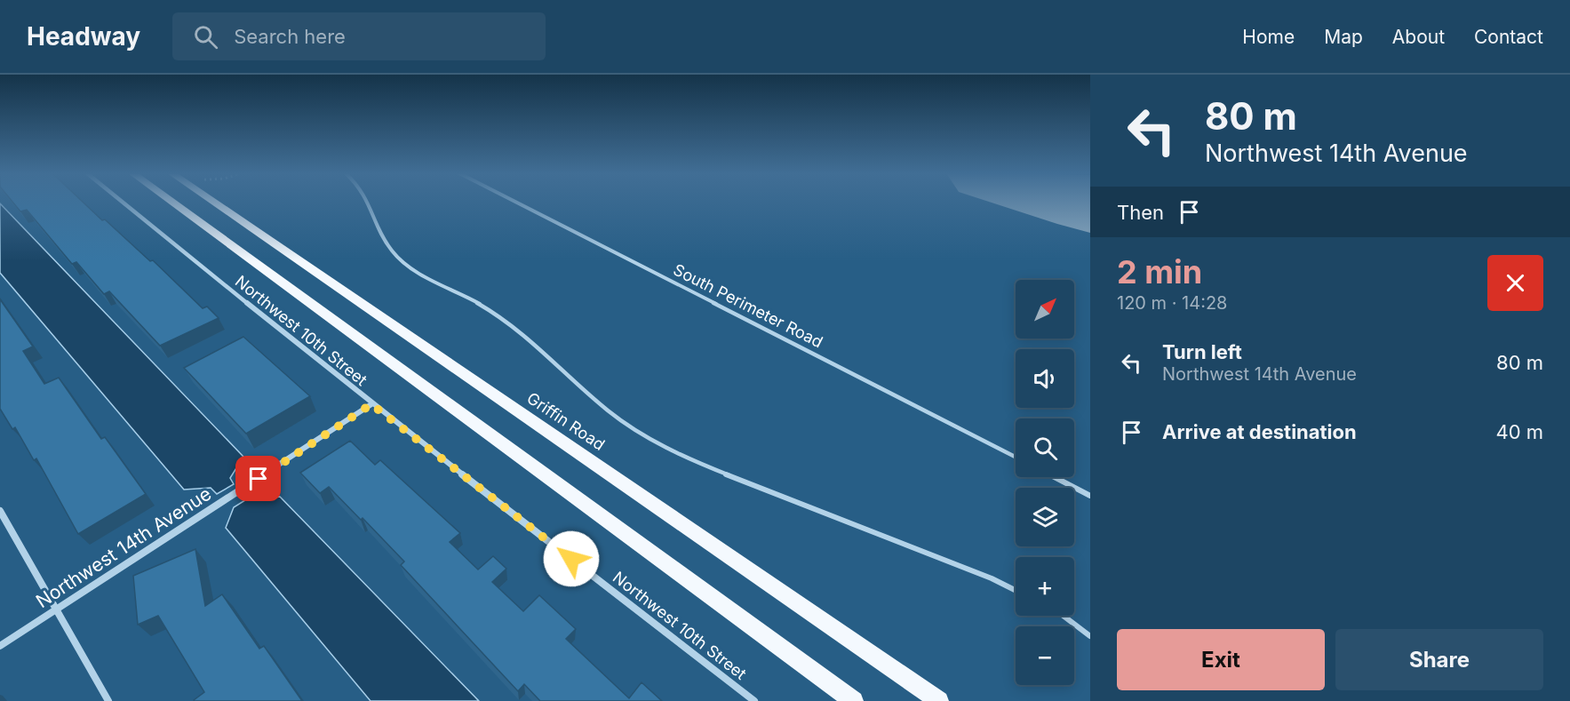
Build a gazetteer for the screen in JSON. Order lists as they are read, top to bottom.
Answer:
{
  "streets": {
    "main road": ["Griffin Road"],
    "street": ["Northwest 10th Street", "Northwest 14th Avenue"],
    "lane": ["South Perimeter Road"]
  },
  "crossings": [
    ["Northwest 10th Street", "Northwest 14th Avenue"]
  ],
  "north": "top right",
  "page": {
    "header": "Headway",
    "search": "Search here",
    "nav": [
      "Home",
      "Map",
      "About",
      "Contact"
    ],
    "turn": ["80 m", "Northwest 14th Avenue"],
    "then": "Then",
    "heading": ["2 min", "120 m · 14:28"],
    "map_buttons": ["+", "−"],
    "list": [
      {
        "name": "Turn left",
        "note": "Northwest 14th Avenue",
        "value": "80 m"
      },
      {
        "name": "Arrive at destination",
        "value": "40 m"
      }
    ],
    "buttons": ["Exit", "Share"]
  }
}
